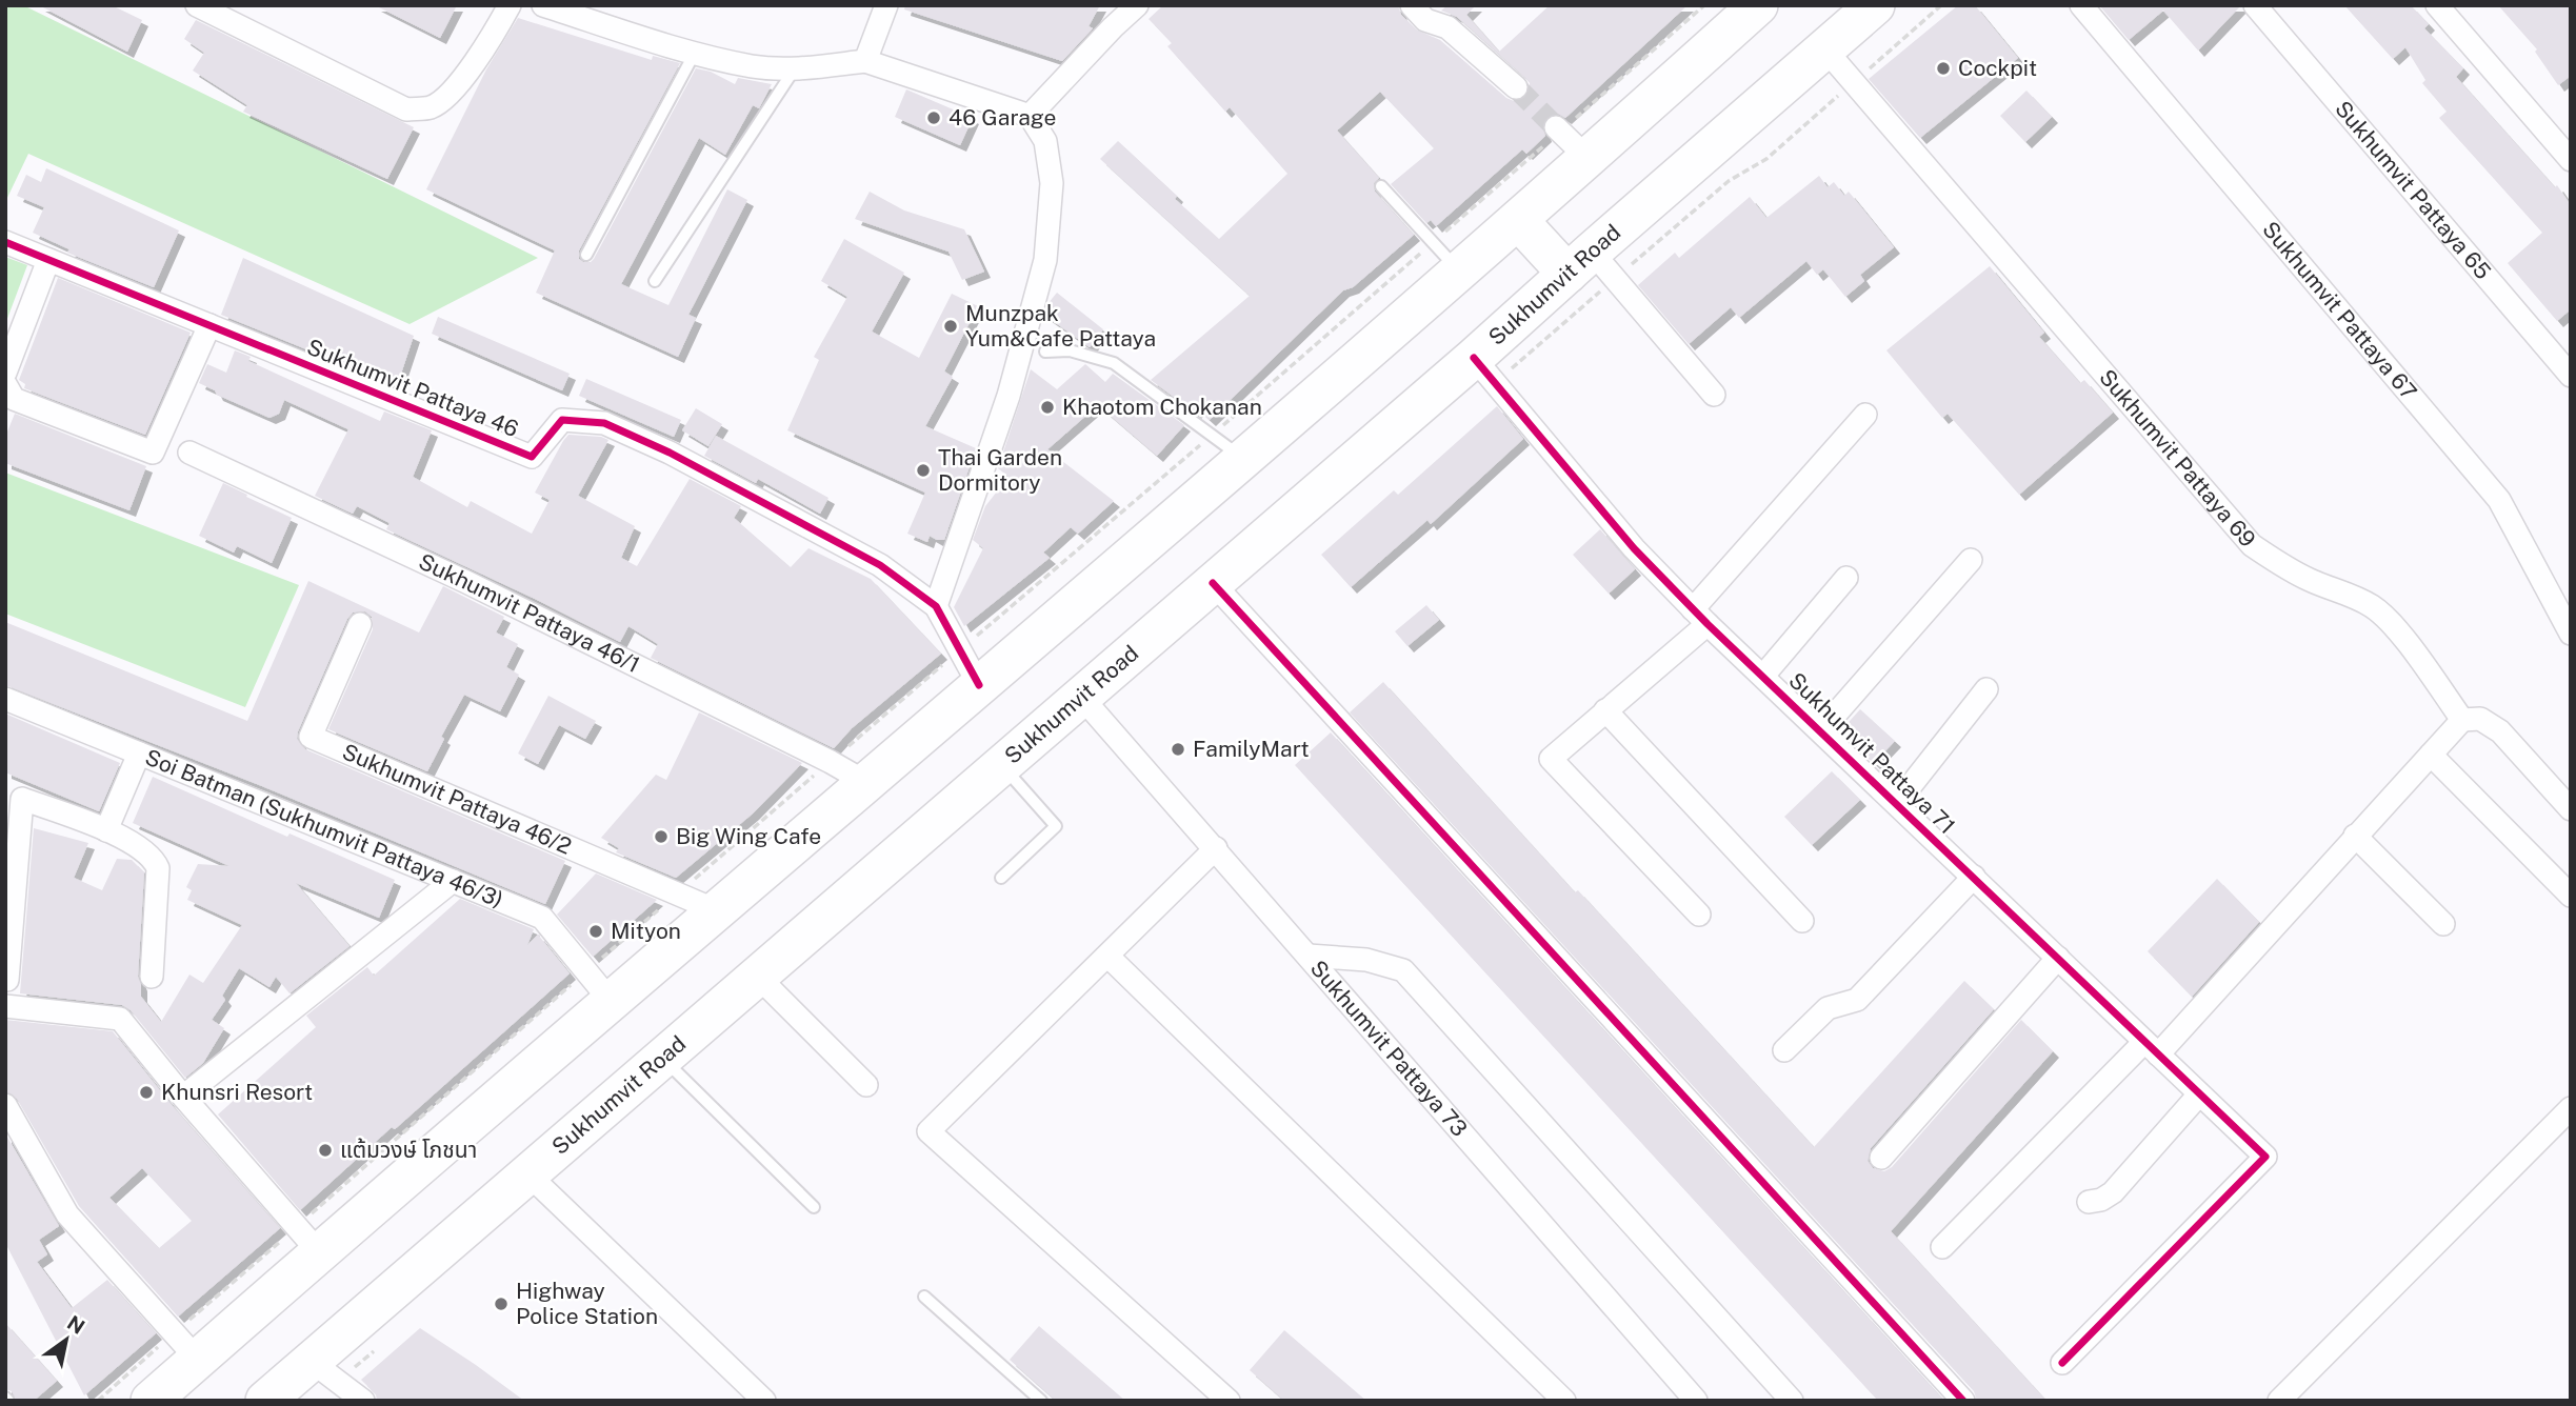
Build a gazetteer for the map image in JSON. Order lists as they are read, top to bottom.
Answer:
{
  "streets": {
    "highway": ["Sukhumvit Road"],
    "street": [
      "Sukhumvit Pattaya 65",
      "Sukhumvit Pattaya 67",
      "Sukhumvit Pattaya 46",
      "Sukhumvit Pattaya 69",
      "Sukhumvit Pattaya 46/1",
      "Sukhumvit Pattaya 71",
      "Sukhumvit Pattaya 46/2",
      "Soi Batman (Sukhumvit Pattaya 46/3)",
      "Sukhumvit Pattaya 73"
    ]
  },
  "crossings": [
    ["Sukhumvit Road", "Sukhumvit Pattaya 69"],
    ["Sukhumvit Road", "Sukhumvit Pattaya 71"],
    ["Sukhumvit Road", "Sukhumvit Pattaya 73"]
  ],
  "places": [
    "Cockpit",
    "46 Garage",
    "Munzpak Yum&Cafe Pattaya",
    "Khaotom Chokanan",
    "Thai Garden Dormitory",
    "FamilyMart",
    "Big Wing Cafe",
    "Mityon",
    "Khunsri Resort",
    "แต้มวงษ์ โภชนา",
    "Highway Police Station"
  ],
  "north": "top right"
}
